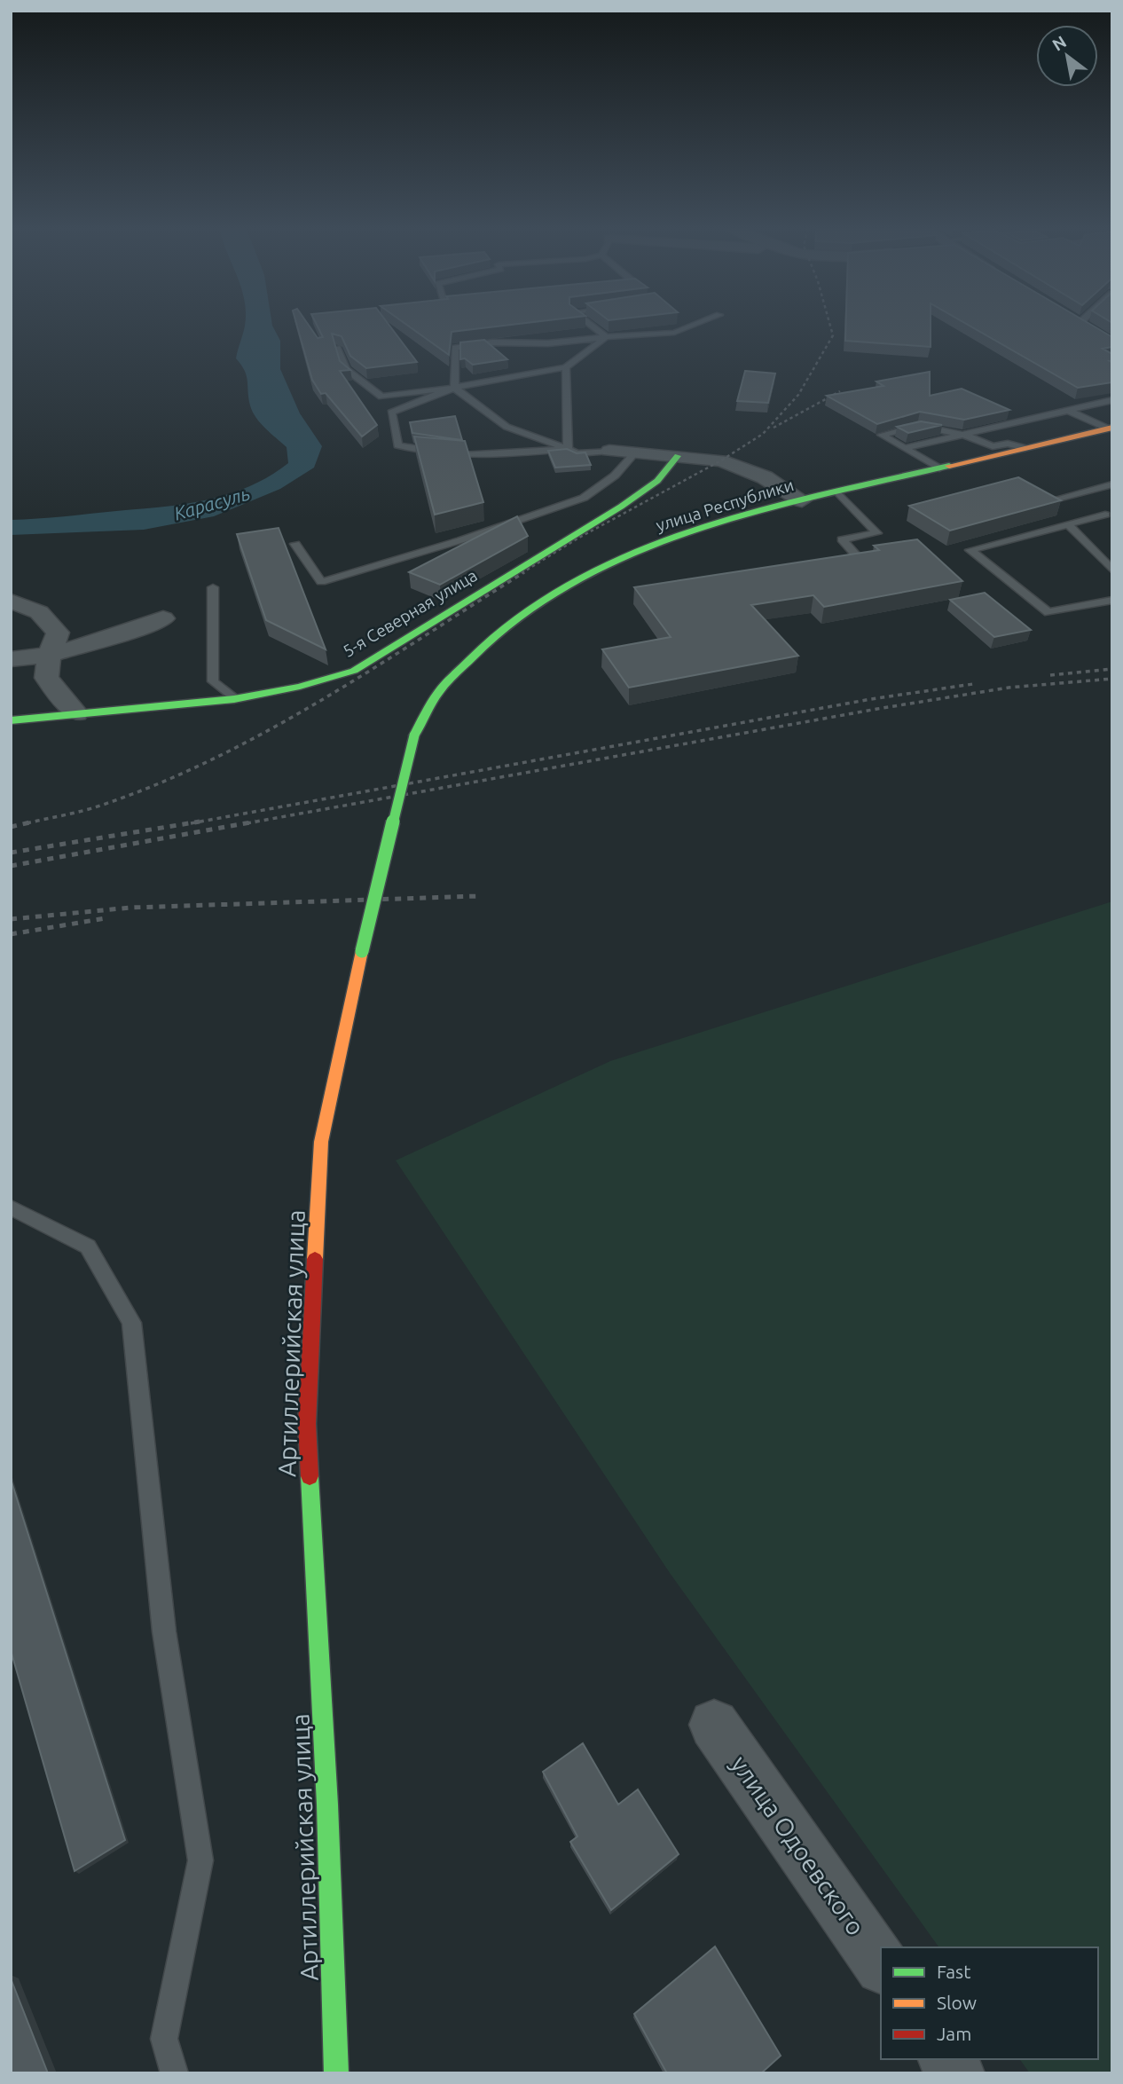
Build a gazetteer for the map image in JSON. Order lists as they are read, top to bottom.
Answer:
{
  "streets": {
    "main road": ["улица Республики", "5-я Северная улица", "Артиллерийская улица"],
    "street": ["улица Одоевского"]
  },
  "crossings": [
    ["улица Республики", "Артиллерийская улица"]
  ],
  "water": ["Карасуль"],
  "legend": ["Fast", "Slow", "Jam"],
  "north": "top left"
}
